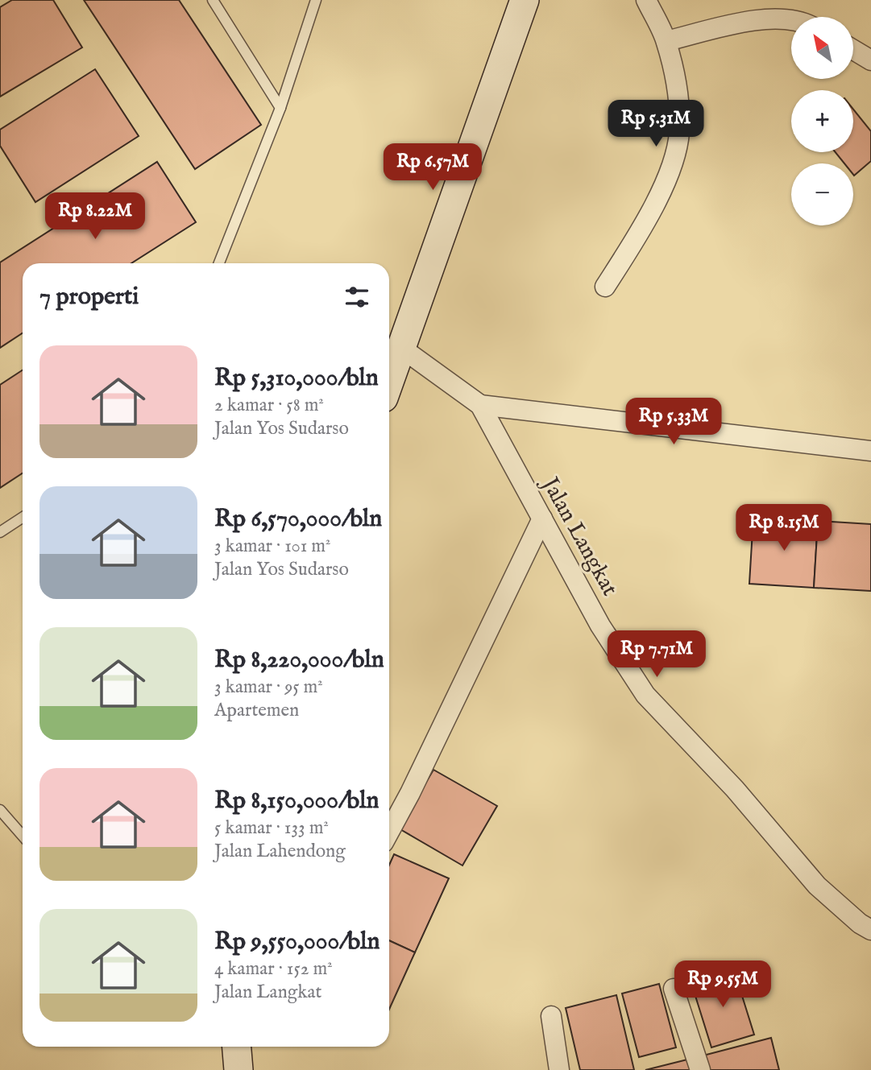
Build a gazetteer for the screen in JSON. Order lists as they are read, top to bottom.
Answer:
{
  "streets": {
    "street": ["Jalan Langkat"]
  },
  "north": "top left",
  "page": {
    "map_buttons": ["+", "−"],
    "price": [
      "Rp 5.31M",
      "Rp 6.57M",
      "Rp 8.22M",
      "Rp 5.33M",
      "Rp 8.15M",
      "Rp 7.71M",
      "Rp 9.55M"
    ],
    "heading": "7 properti",
    "list": [
      {
        "name": "Rp 5,310,000/bln",
        "note": "2 kamar · 58 m² · Jalan Yos Sudarso"
      },
      {
        "name": "Rp 6,570,000/bln",
        "note": "3 kamar · 101 m² · Jalan Yos Sudarso"
      },
      {
        "name": "Rp 8,220,000/bln",
        "note": "3 kamar · 95 m² · Apartemen"
      },
      {
        "name": "Rp 8,150,000/bln",
        "note": "5 kamar · 133 m² · Jalan Lahendong"
      },
      {
        "name": "Rp 9,550,000/bln",
        "note": "4 kamar · 152 m² · Jalan Langkat"
      }
    ]
  }
}
